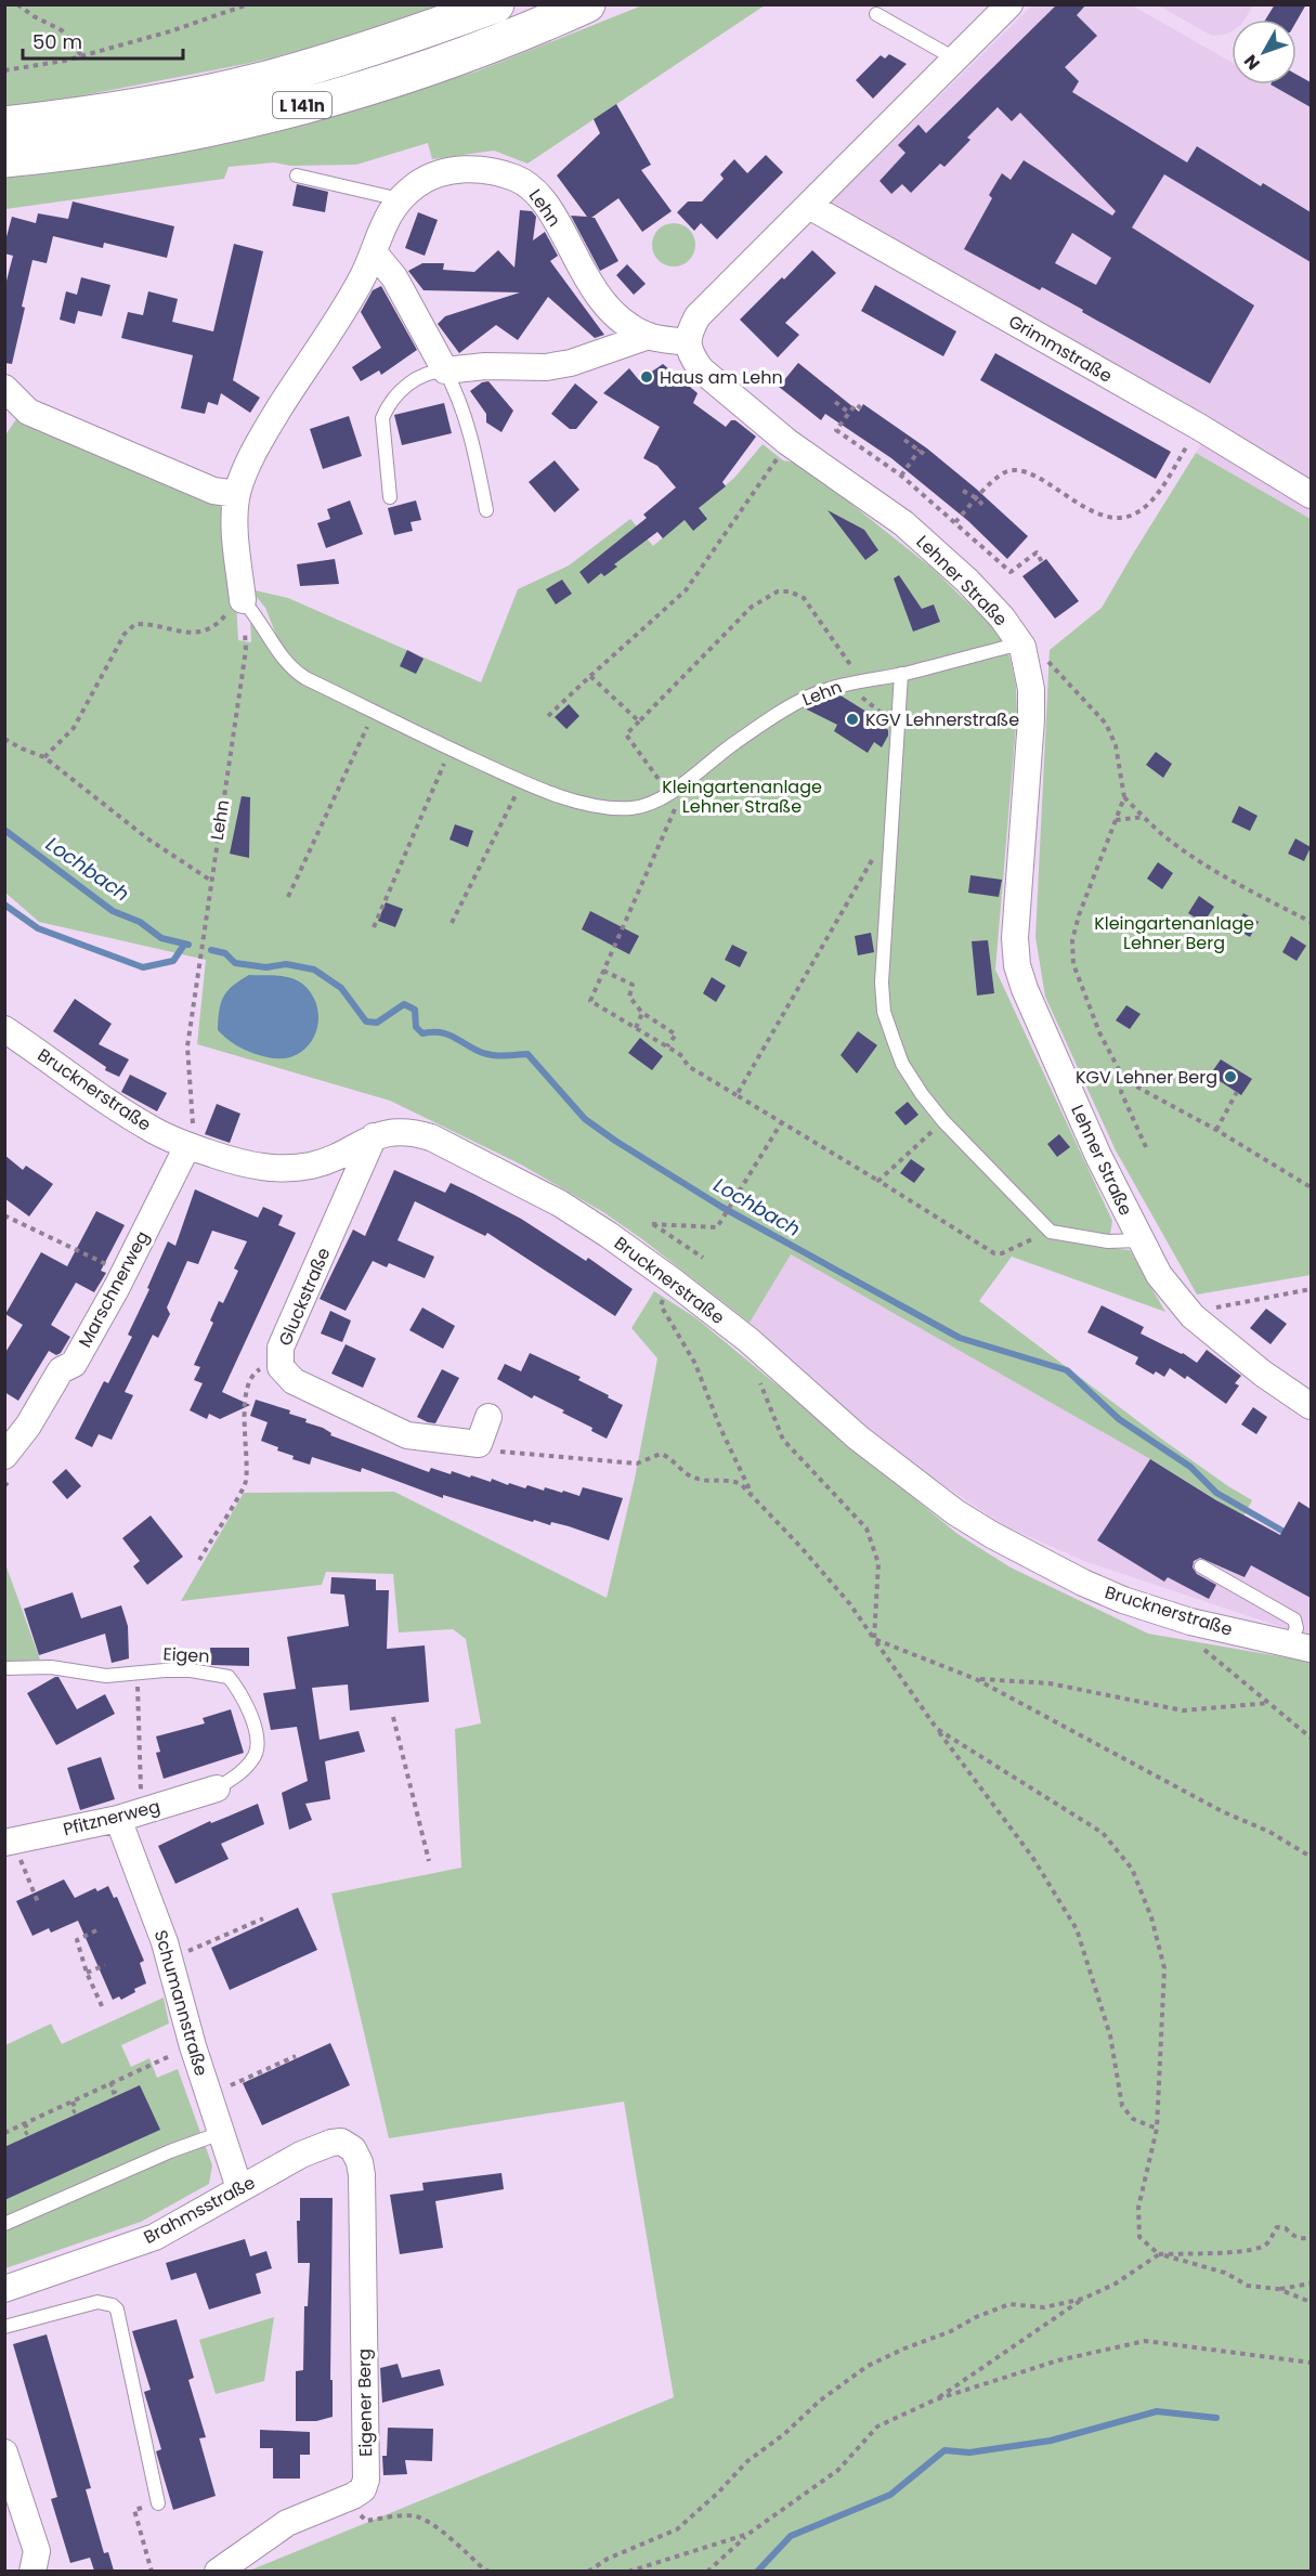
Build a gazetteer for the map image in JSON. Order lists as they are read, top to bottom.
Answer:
{
  "streets": {
    "highway": ["L 141n"],
    "street": [
      "Lehn",
      "Grimmstraße",
      "Lehner Straße",
      "Brucknerstraße",
      "Marschnerweg",
      "Gluckstraße",
      "Pfitznerweg",
      "Schumannstraße",
      "Brahmsstraße",
      "Eigener Berg"
    ],
    "lane": ["Eigen"]
  },
  "crossings": [
    ["Lehn", "Lehner Straße"],
    ["Lehn", "Brucknerstraße"],
    ["Lehn", "Marschnerweg"],
    ["Brucknerstraße", "Marschnerweg"],
    ["Brucknerstraße", "Gluckstraße"],
    ["Eigen", "Pfitznerweg"],
    ["Pfitznerweg", "Schumannstraße"],
    ["Schumannstraße", "Brahmsstraße"],
    ["Brahmsstraße", "Eigener Berg"]
  ],
  "water": ["Lochbach"],
  "parks": ["Kleingartenanlage Lehner Straße", "Kleingartenanlage Lehner Berg"],
  "places": ["Haus am Lehn", "KGV Lehnerstraße", "KGV Lehner Berg"],
  "scale_bar": "50 m",
  "north": "bottom left"
}
